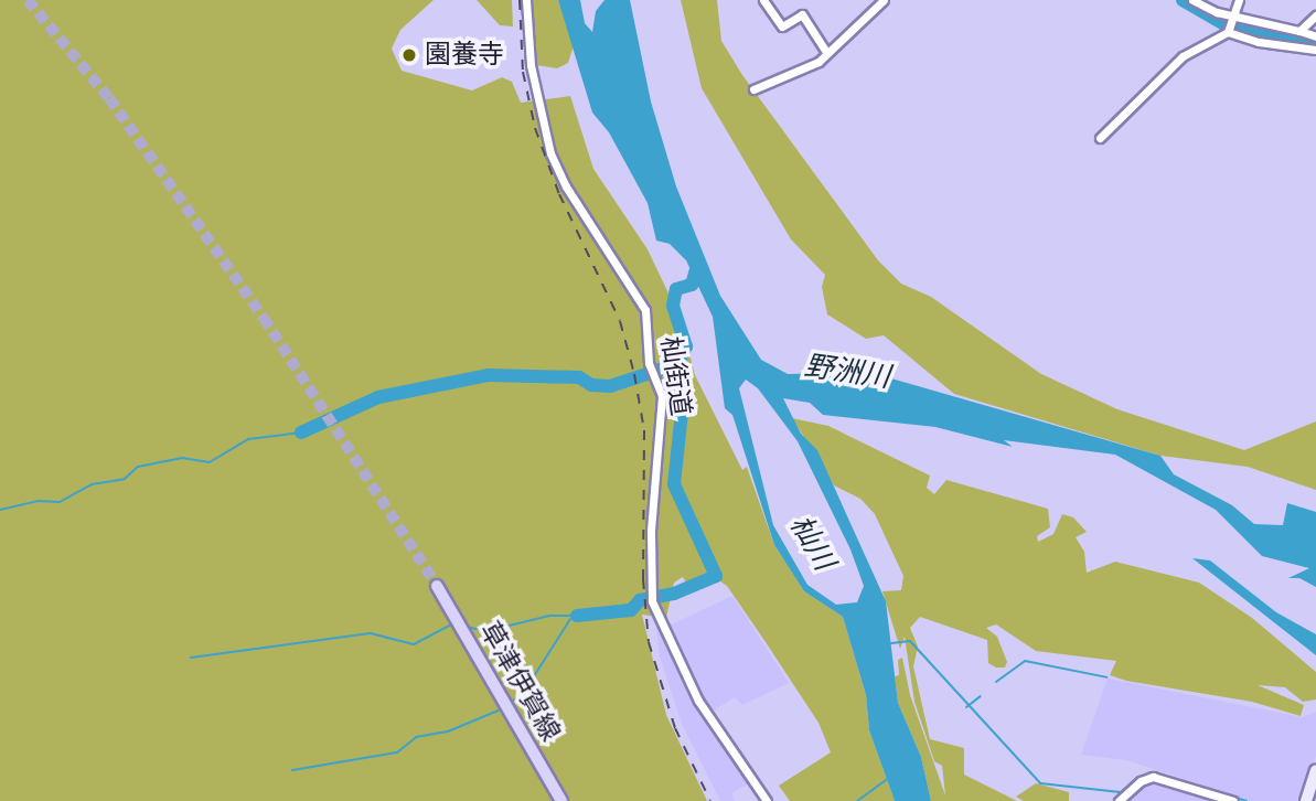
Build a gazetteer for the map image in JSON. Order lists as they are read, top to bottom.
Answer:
{
  "streets": {
    "main road": ["草津伊賀線"],
    "street": ["杣街道"]
  },
  "water": ["野洲川", "杣川"],
  "places": ["園養寺"]
}
